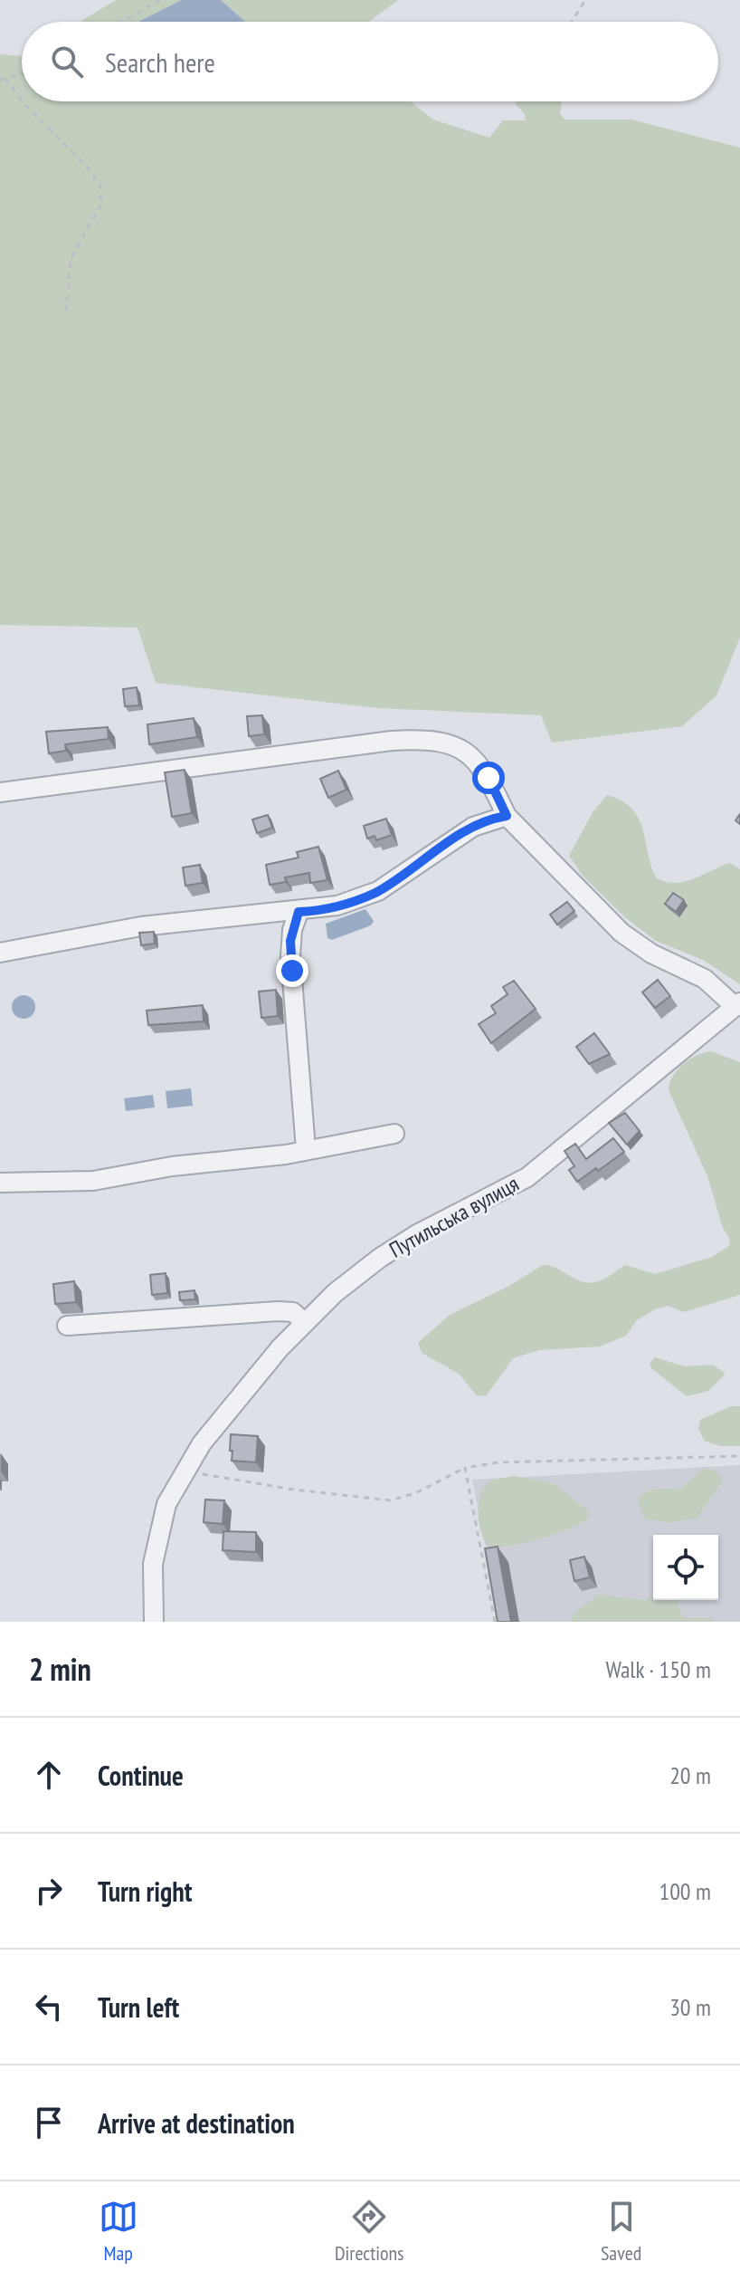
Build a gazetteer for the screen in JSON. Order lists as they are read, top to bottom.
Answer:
{
  "streets": {
    "street": ["Путильська вулиця"]
  },
  "page": {
    "search": "Search here",
    "heading": ["2 min", "Walk · 150 m"],
    "list": [
      ["Continue", "20 m"],
      ["Turn right", "100 m"],
      ["Turn left", "30 m"],
      "Arrive at destination"
    ],
    "nav": ["Map", "Directions", "Saved"]
  }
}
